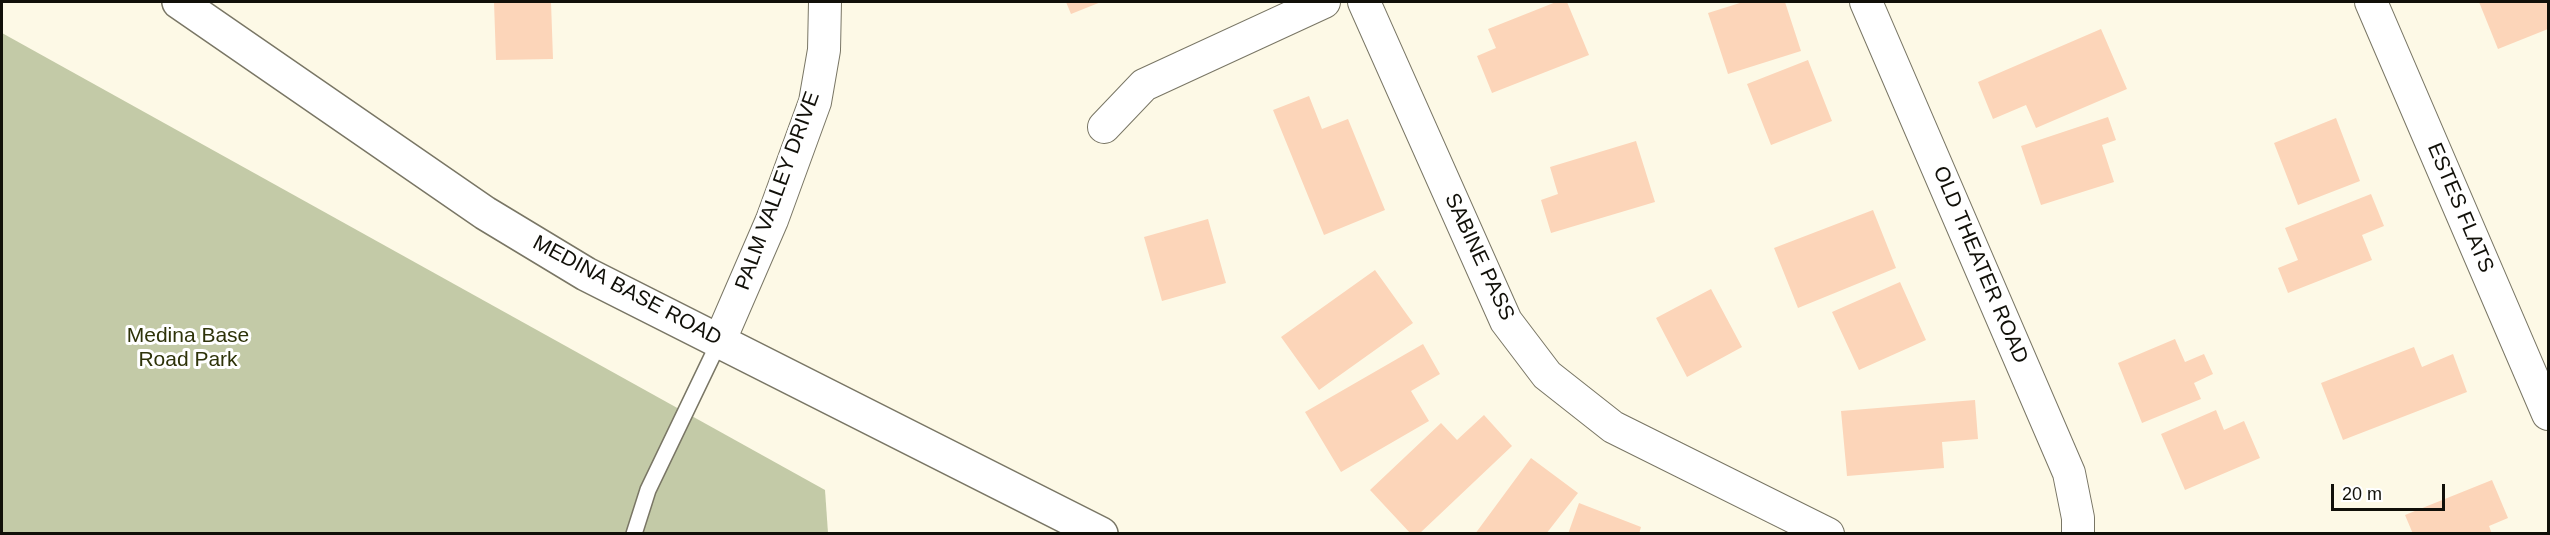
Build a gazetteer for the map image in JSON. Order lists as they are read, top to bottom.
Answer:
{
  "streets": {
    "street": [
      "PALM VALLEY DRIVE",
      "ESTES FLATS",
      "SABINE PASS",
      "OLD THEATER ROAD",
      "MEDINA BASE ROAD"
    ]
  },
  "crossings": [
    ["PALM VALLEY DRIVE", "MEDINA BASE ROAD"]
  ],
  "parks": ["Medina Base Road Park"],
  "scale_bar": "20 m"
}
